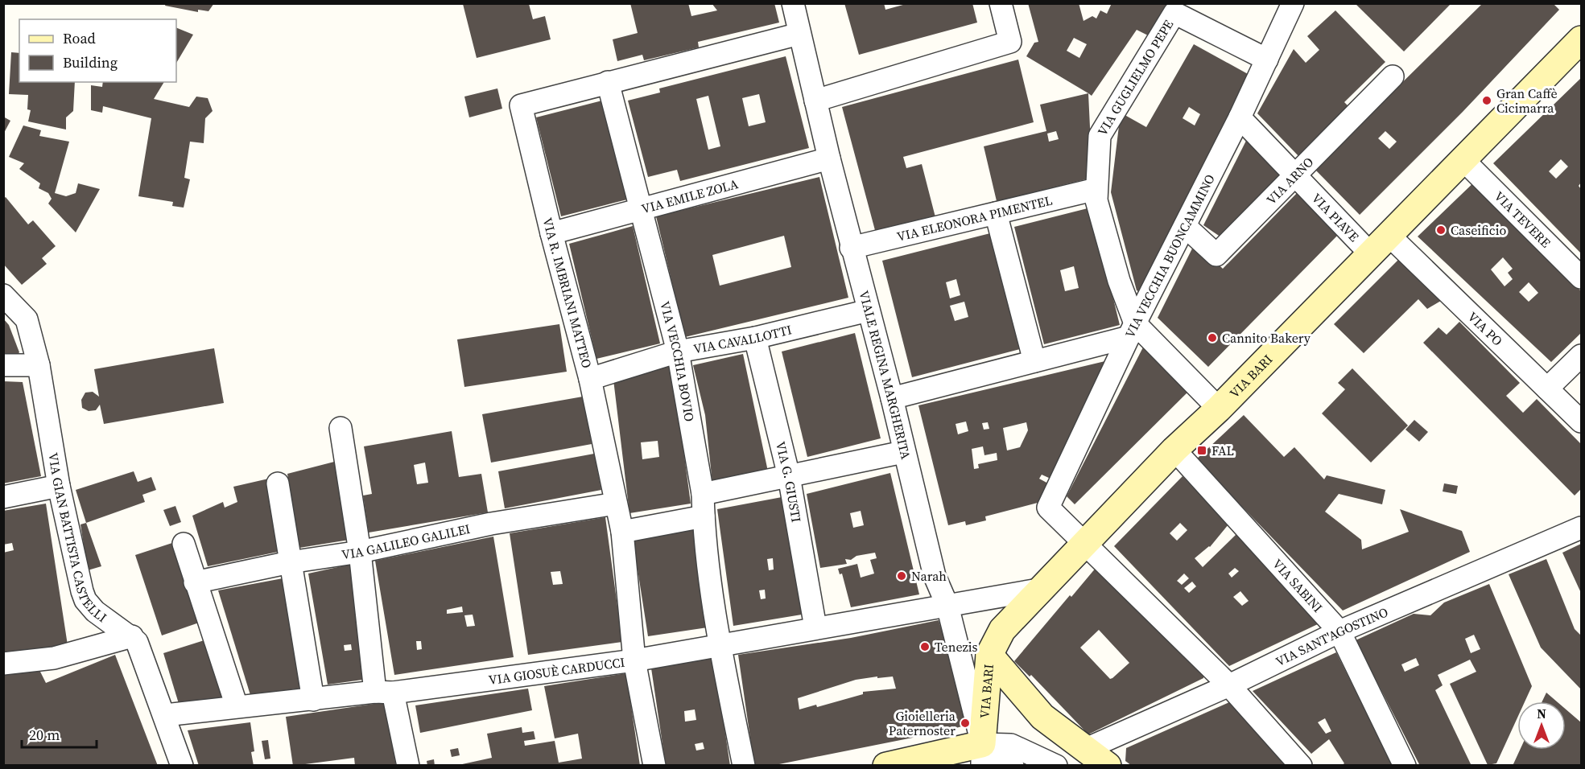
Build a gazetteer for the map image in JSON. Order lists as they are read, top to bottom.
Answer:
{
  "streets": {
    "main road": ["VIA BARI"],
    "street": [
      "VIA GUGLIELMO PEPE",
      "VIA ARNO",
      "VIA EMILE ZOLA",
      "VIA PIAVE",
      "VIA ELEONORA PIMENTEL",
      "VIA TEVERE",
      "VIA VECCHIA BUONCAMMINO",
      "VIA R. IMBRIANI MATTEO",
      "VIA PO",
      "VIA CAVALLOTTI",
      "VIA VECCHIA BOVIO",
      "VIALE REGINA MARGHERITA",
      "VIA G. GIUSTI",
      "VIA GIAN BATTISTA CASTELLI",
      "VIA GALILEO GALILEI",
      "VIA SABINI",
      "VIA SANT'AGOSTINO",
      "VIA GIOSUÈ CARDUCCI"
    ]
  },
  "crossings": [
    ["VIA GUGLIELMO PEPE", "VIA ELEONORA PIMENTEL"],
    ["VIA GUGLIELMO PEPE", "VIA VECCHIA BUONCAMMINO"],
    ["VIA GUGLIELMO PEPE", "VIA BARI"],
    ["VIA ARNO", "VIA PIAVE"],
    ["VIA ARNO", "VIA VECCHIA BUONCAMMINO"],
    ["VIA EMILE ZOLA", "VIA R. IMBRIANI MATTEO"],
    ["VIA EMILE ZOLA", "VIA VECCHIA BOVIO"],
    ["VIA EMILE ZOLA", "VIALE REGINA MARGHERITA"],
    ["VIA PIAVE", "VIA VECCHIA BUONCAMMINO"],
    ["VIA PIAVE", "VIA BARI"],
    ["VIA ELEONORA PIMENTEL", "VIALE REGINA MARGHERITA"],
    ["VIA TEVERE", "VIA BARI"],
    ["VIA VECCHIA BUONCAMMINO", "VIA BARI"],
    ["VIA R. IMBRIANI MATTEO", "VIA CAVALLOTTI"],
    ["VIA R. IMBRIANI MATTEO", "VIA VECCHIA BOVIO"],
    ["VIA R. IMBRIANI MATTEO", "VIALE REGINA MARGHERITA"],
    ["VIA R. IMBRIANI MATTEO", "VIA GALILEO GALILEI"],
    ["VIA R. IMBRIANI MATTEO", "VIA GIOSUÈ CARDUCCI"],
    ["VIA PO", "VIA BARI"],
    ["VIA CAVALLOTTI", "VIA VECCHIA BOVIO"],
    ["VIA CAVALLOTTI", "VIALE REGINA MARGHERITA"],
    ["VIA CAVALLOTTI", "VIA G. GIUSTI"],
    ["VIA VECCHIA BOVIO", "VIA GIOSUÈ CARDUCCI"],
    ["VIALE REGINA MARGHERITA", "VIA BARI"],
    ["VIALE REGINA MARGHERITA", "VIA GIOSUÈ CARDUCCI"],
    ["VIA BARI", "VIA SABINI"],
    ["VIA BARI", "VIA GIOSUÈ CARDUCCI"],
    ["VIA G. GIUSTI", "VIA GIOSUÈ CARDUCCI"],
    ["VIA GIAN BATTISTA CASTELLI", "VIA GIOSUÈ CARDUCCI"],
    ["VIA SABINI", "VIA SANT'AGOSTINO"]
  ],
  "places": {
    "other": [
      "Gran Caffè Cicimarra",
      "Caseificio",
      "Cannito Bakery",
      "Narah",
      "Tenezis",
      "Gioielleria Paternoster"
    ],
    "transit": ["FAL"]
  },
  "legend": ["Road", "Building"],
  "scale_bar": "20 m",
  "north": "top"
}
